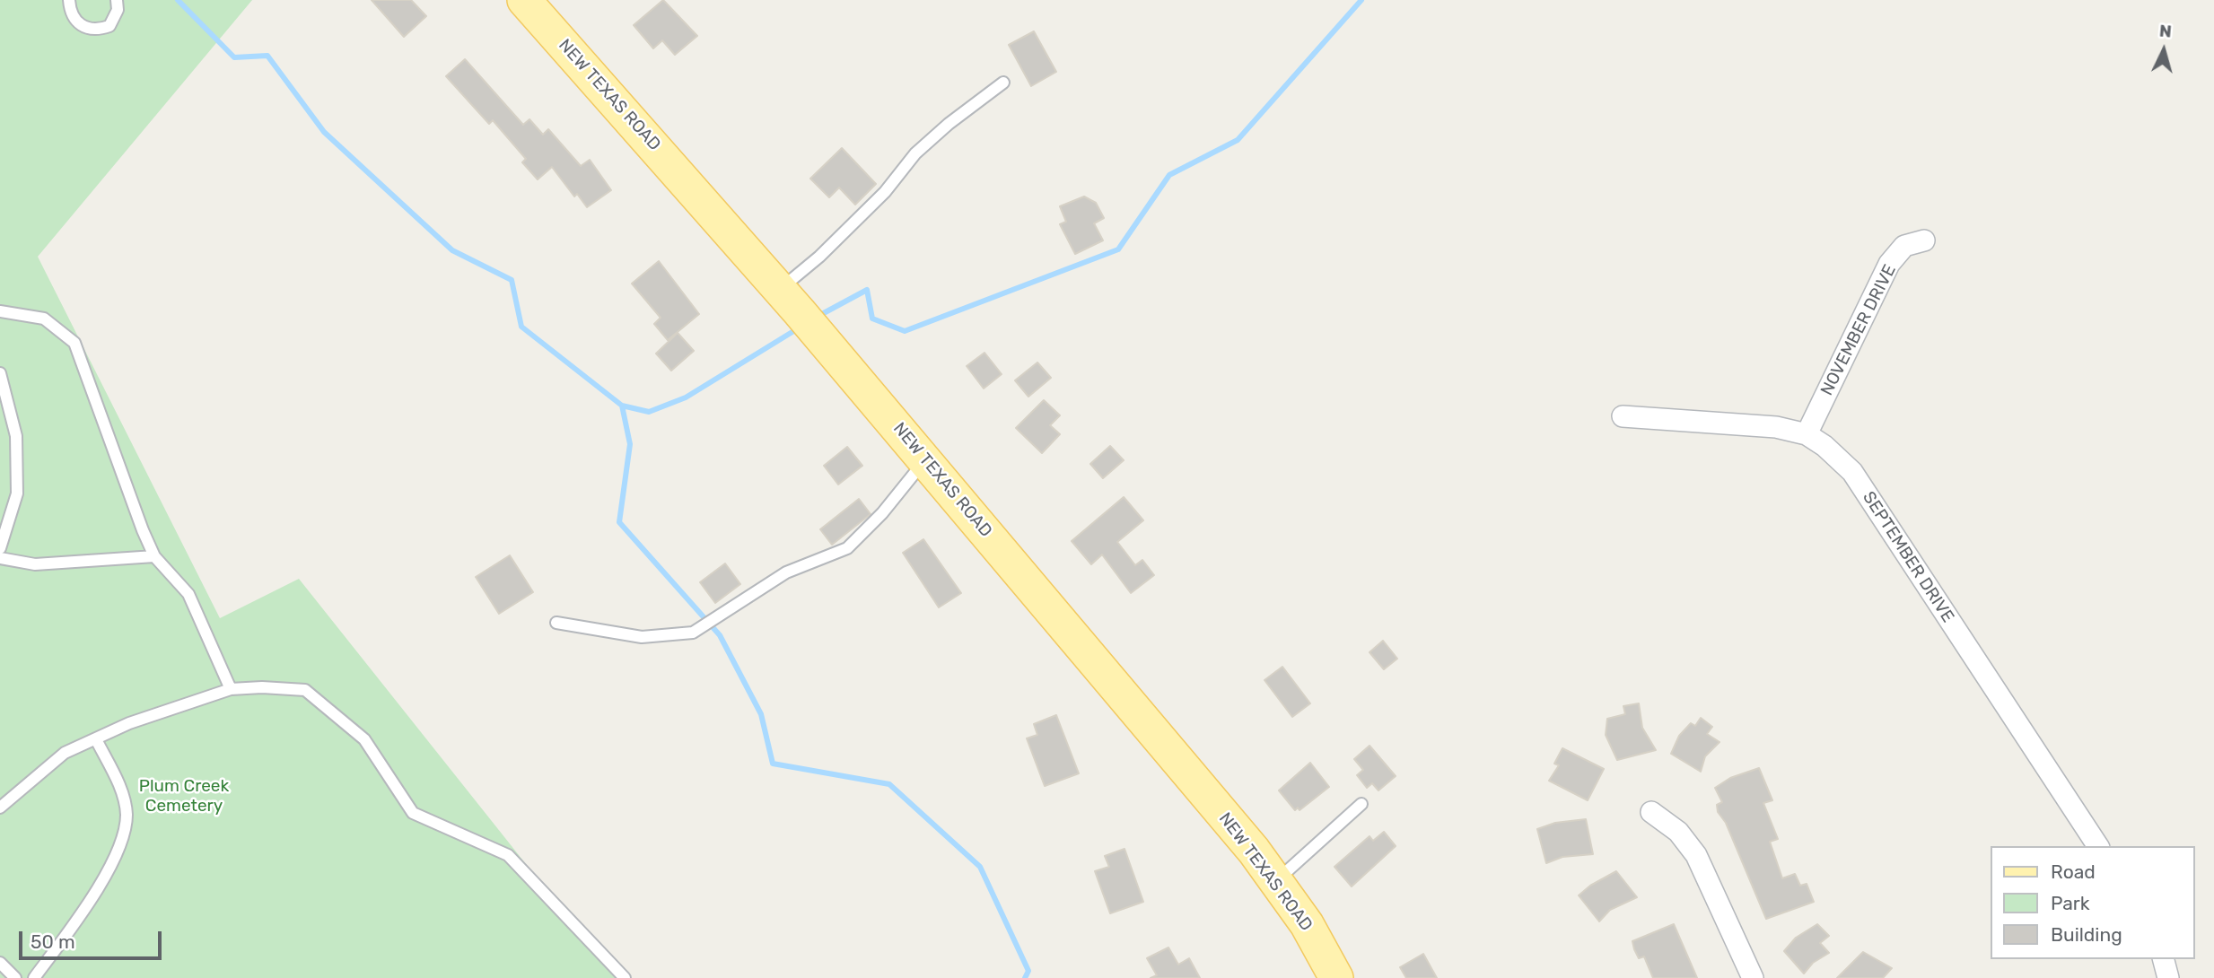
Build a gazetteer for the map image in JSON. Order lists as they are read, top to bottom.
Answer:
{
  "streets": {
    "main road": ["NEW TEXAS ROAD"],
    "street": ["NOVEMBER DRIVE", "SEPTEMBER DRIVE"]
  },
  "crossings": [
    ["NOVEMBER DRIVE", "SEPTEMBER DRIVE"]
  ],
  "parks": ["Plum Creek Cemetery"],
  "legend": ["Road", "Park", "Building"],
  "scale_bar": "50 m",
  "north": "top"
}
